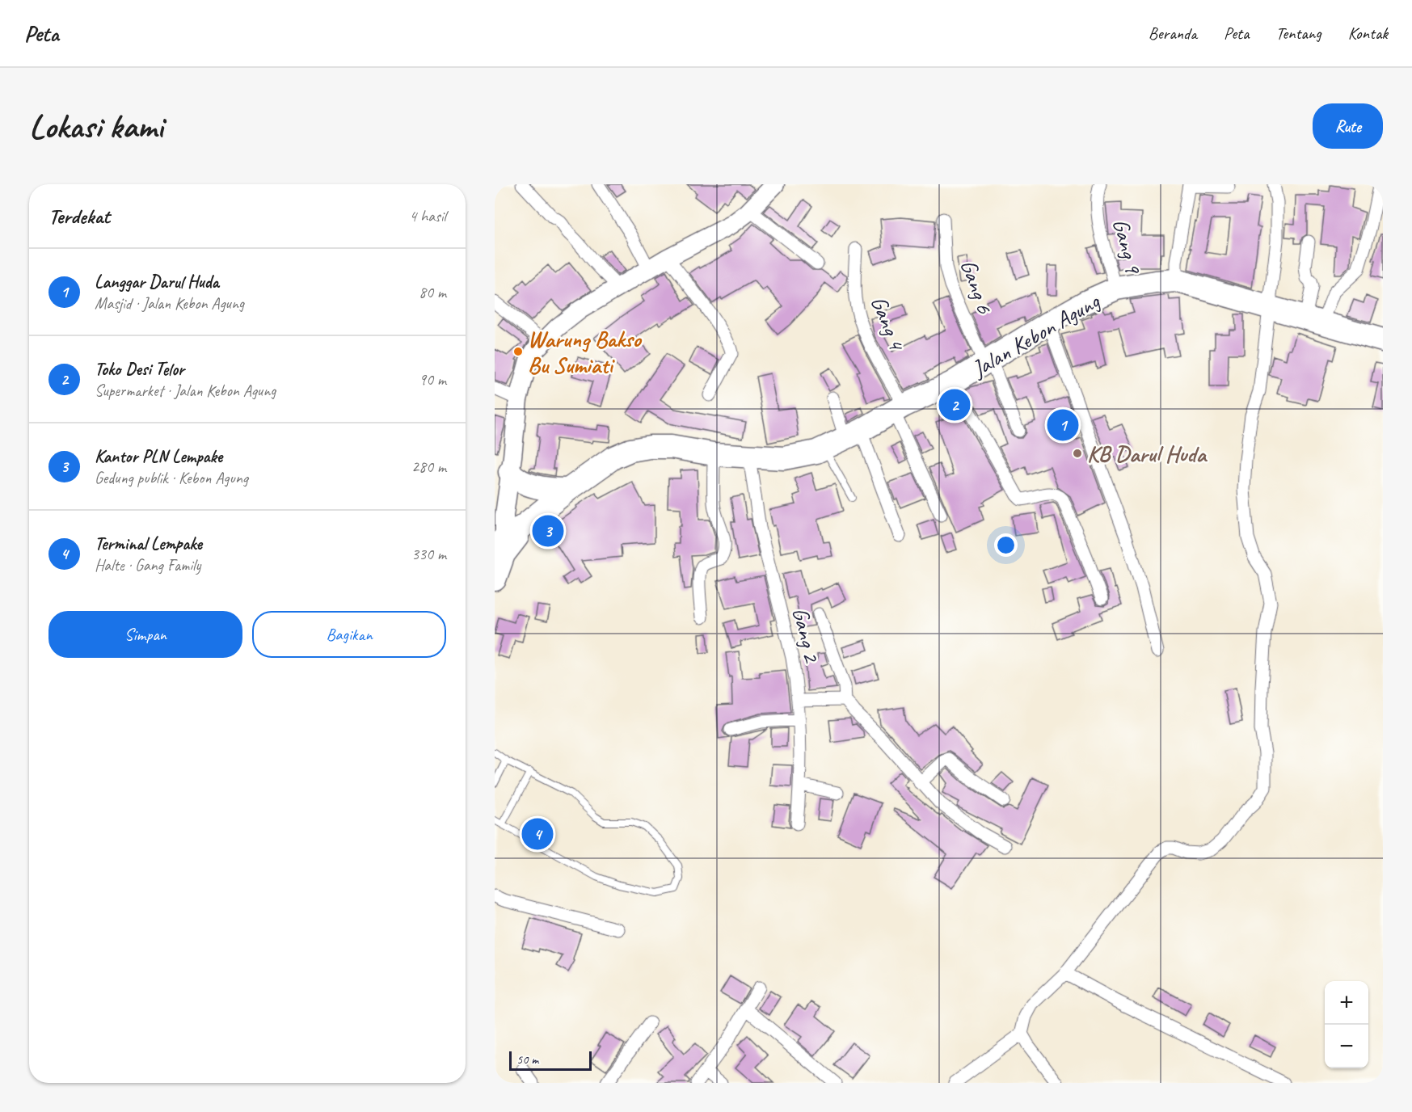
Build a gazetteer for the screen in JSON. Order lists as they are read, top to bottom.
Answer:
{
  "streets": {
    "highway": ["Jalan Kebon Agung"],
    "street": [
      "Gang 9",
      "Gang 6",
      "Gang 4",
      "Gang 2"
    ]
  },
  "crossings": [
    ["Gang 9", "Jalan Kebon Agung"],
    ["Gang 6", "Jalan Kebon Agung"],
    ["Gang 4", "Jalan Kebon Agung"],
    ["Jalan Kebon Agung", "Gang 2"]
  ],
  "places": ["Warung Bakso Bu Sumiati", "KB Darul Huda"],
  "scale_bar": "50 m",
  "page": {
    "header": "Peta",
    "nav": [
      "Beranda",
      "Peta",
      "Tentang",
      "Kontak"
    ],
    "buttons": [
      "Rute",
      ["Simpan", "Bagikan"]
    ],
    "title": "Lokasi kami",
    "heading": ["Terdekat", "4 hasil"],
    "list": [
      {
        "mark": "1",
        "name": "Langgar Darul Huda",
        "note": "Masjid · Jalan Kebon Agung",
        "value": "80 m"
      },
      {
        "mark": "2",
        "name": "Toko Desi Telor",
        "note": "Supermarket · Jalan Kebon Agung",
        "value": "90 m"
      },
      {
        "mark": "3",
        "name": "Kantor PLN Lempake",
        "note": "Gedung publik · Kebon Agung",
        "value": "280 m"
      },
      {
        "mark": "4",
        "name": "Terminal Lempake",
        "note": "Halte · Gang Family",
        "value": "330 m"
      }
    ],
    "pins": [
      "2",
      "1",
      "3",
      "4"
    ],
    "map_buttons": ["+", "−"],
    "scale": "50 m"
  }
}
